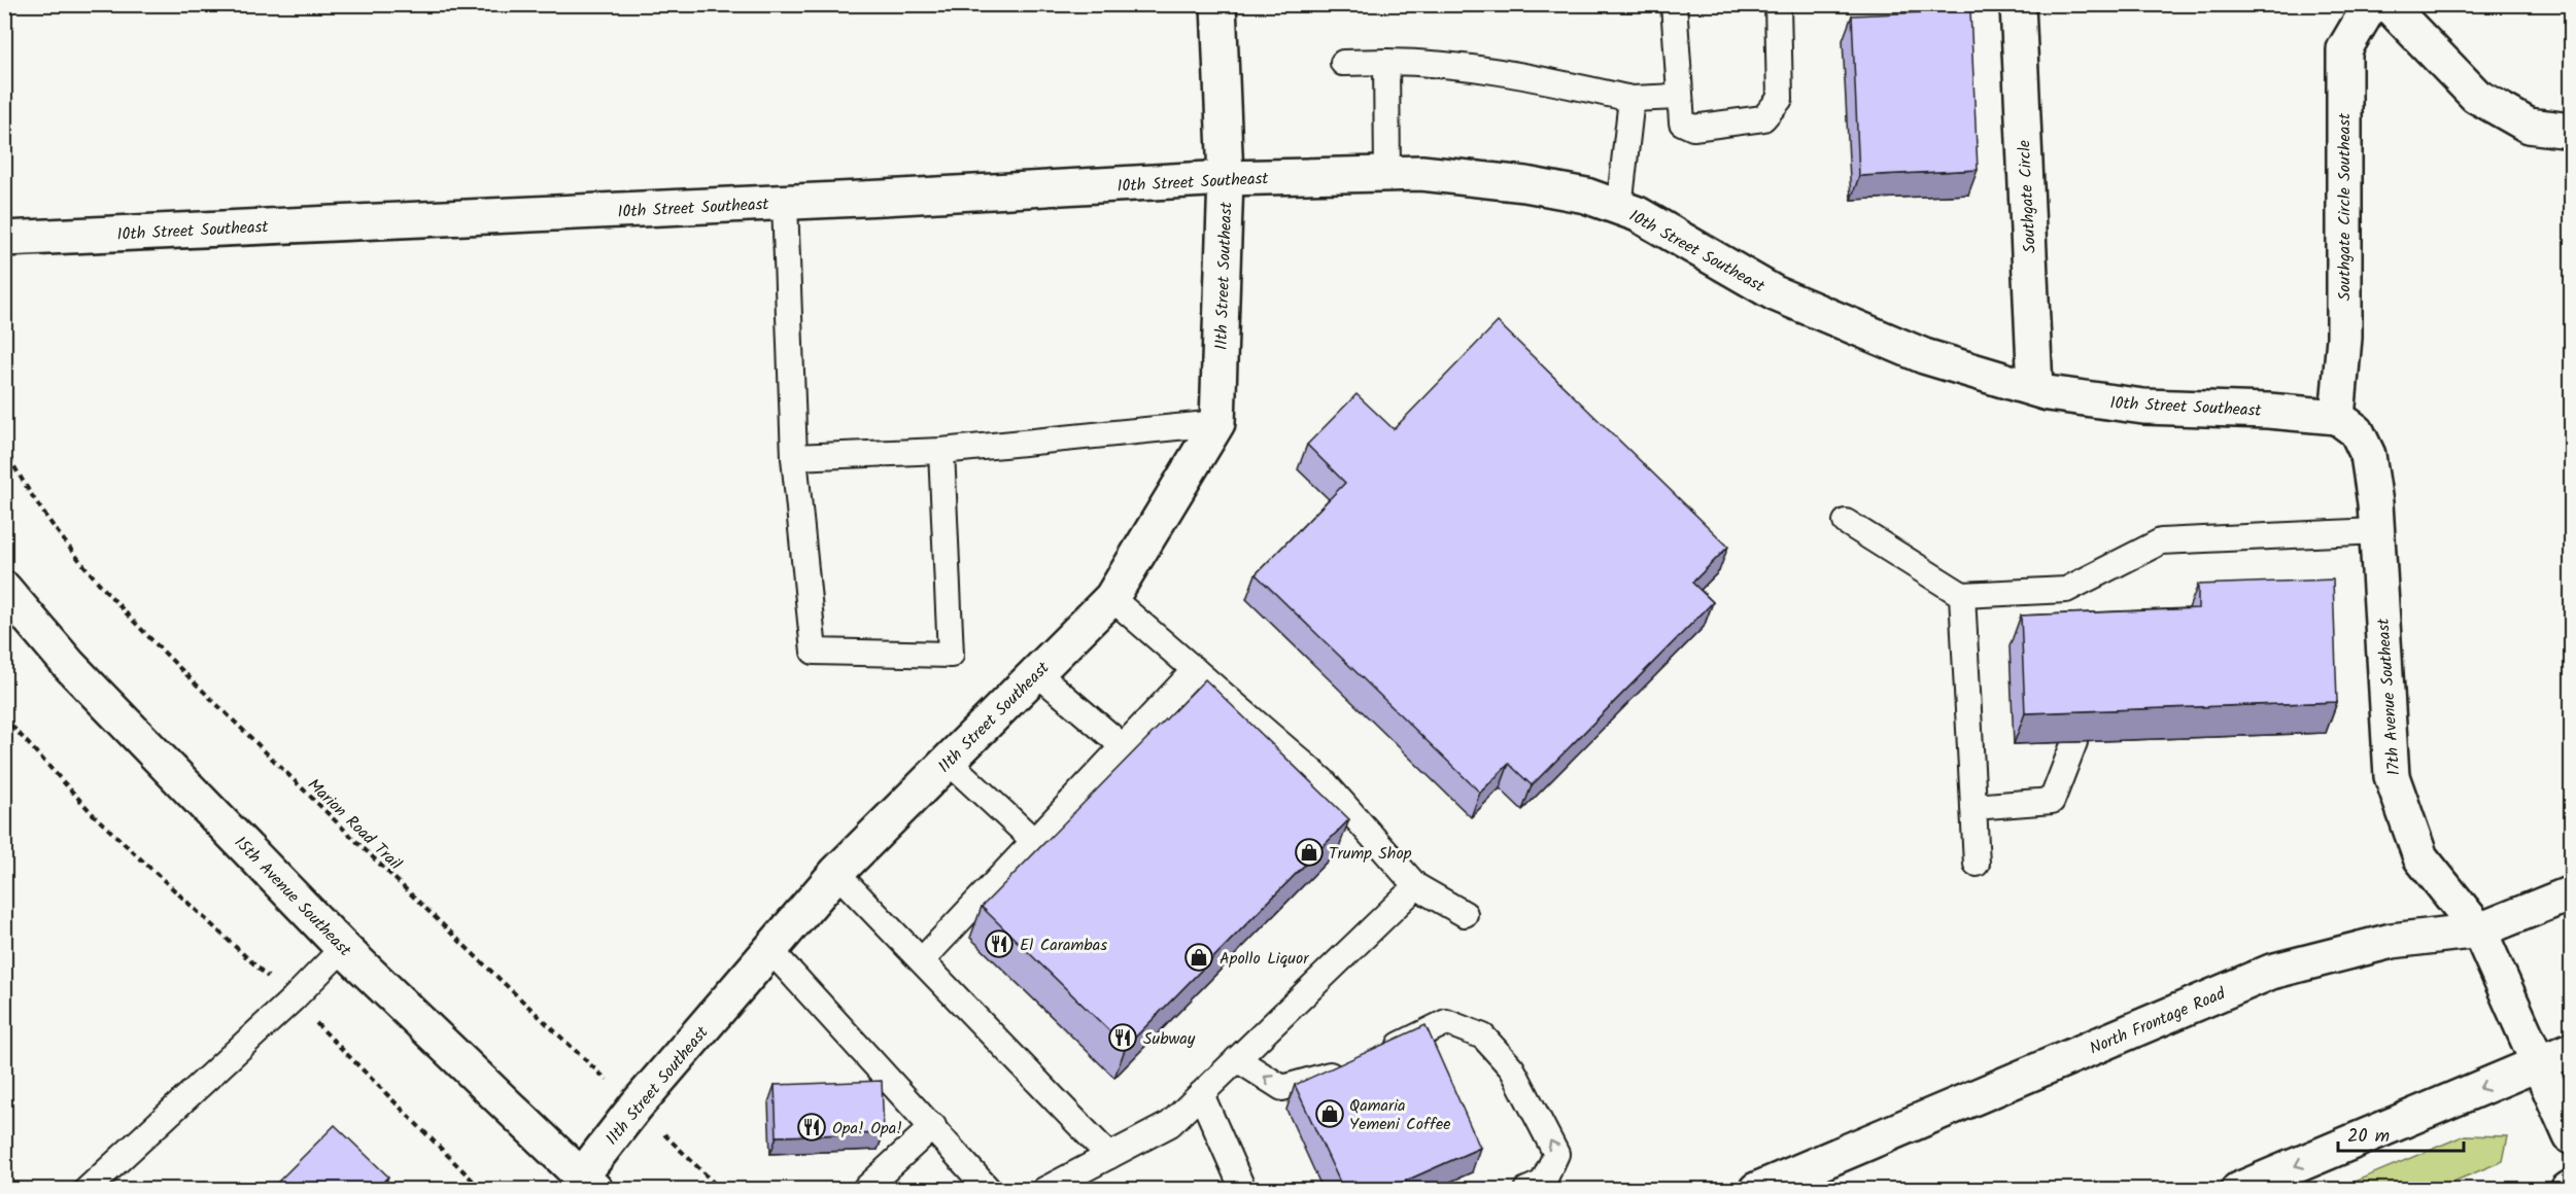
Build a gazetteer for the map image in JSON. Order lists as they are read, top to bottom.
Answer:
{
  "streets": {
    "street": [
      "10th Street Southeast",
      "Southgate Circle",
      "Southgate Circle Southeast",
      "11th Street Southeast",
      "17th Avenue Southeast",
      "15th Avenue Southeast",
      "North Frontage Road"
    ],
    "path": ["Marion Road Trail"]
  },
  "crossings": [
    ["10th Street Southeast", "Southgate Circle"],
    ["10th Street Southeast", "Southgate Circle Southeast"],
    ["10th Street Southeast", "11th Street Southeast"],
    ["10th Street Southeast", "17th Avenue Southeast"],
    ["Southgate Circle Southeast", "17th Avenue Southeast"],
    ["11th Street Southeast", "Marion Road Trail"],
    ["11th Street Southeast", "15th Avenue Southeast"],
    ["17th Avenue Southeast", "North Frontage Road"]
  ],
  "places": {
    "shop": ["Trump Shop", "Apollo Liquor", "Qamaria Yemeni Coffee"],
    "restaurant": ["El Carambas", "Subway", "Opa! Opa!"]
  },
  "scale_bar": "20 m"
}
